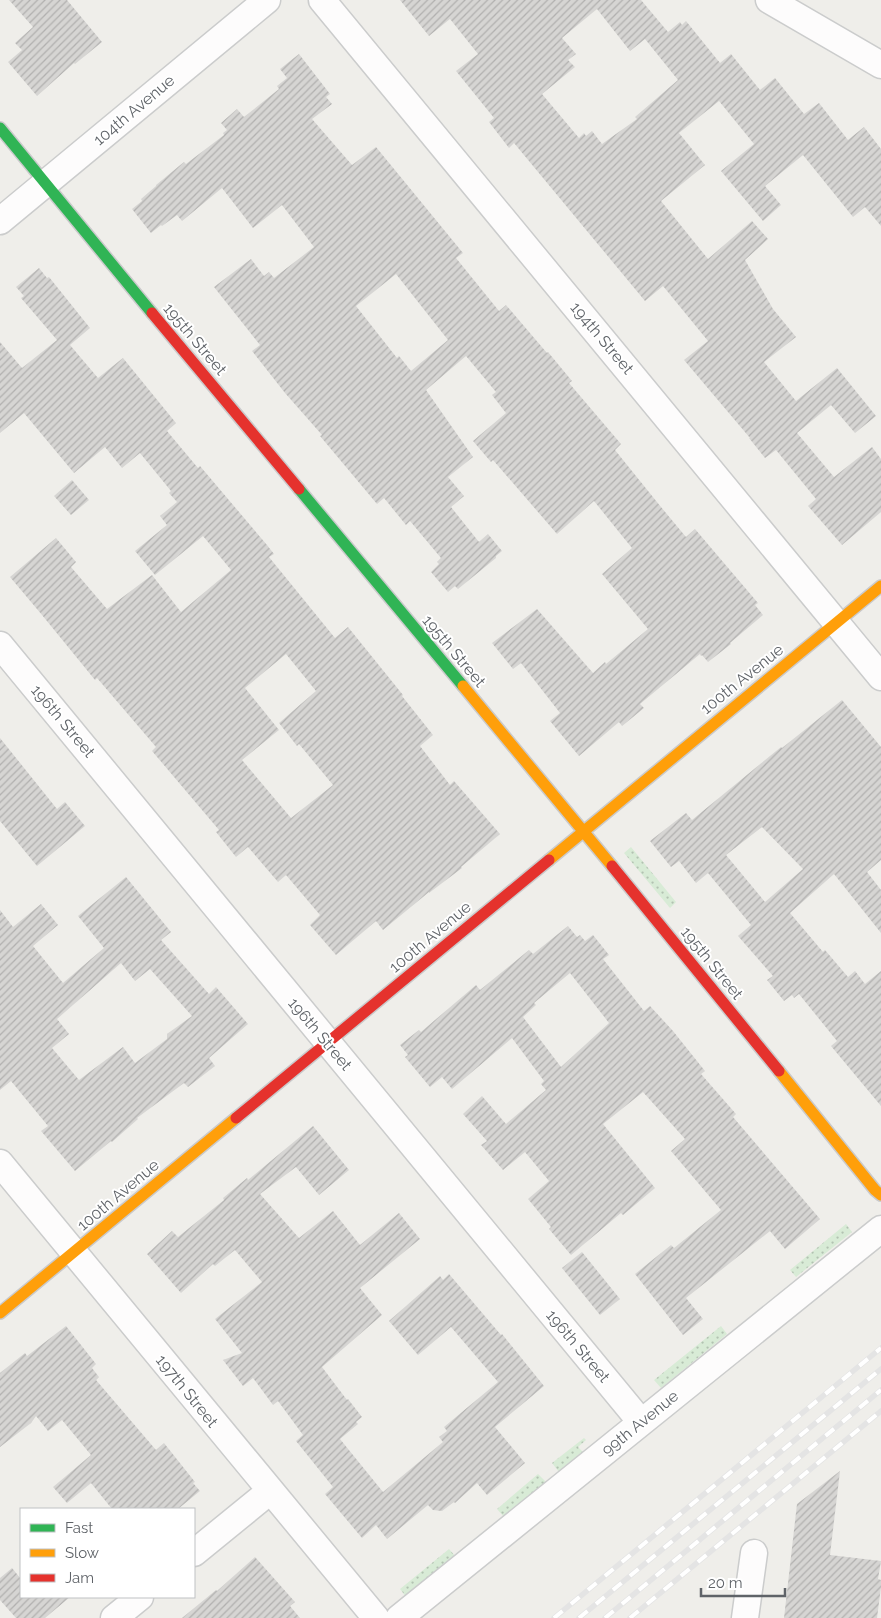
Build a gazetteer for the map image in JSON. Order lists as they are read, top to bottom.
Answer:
{
  "streets": {
    "street": [
      "104th Avenue",
      "194th Street",
      "195th Street",
      "100th Avenue",
      "196th Street",
      "197th Street",
      "99th Avenue"
    ]
  },
  "crossings": [
    ["104th Avenue", "195th Street"],
    ["194th Street", "100th Avenue"],
    ["195th Street", "100th Avenue"],
    ["100th Avenue", "196th Street"],
    ["100th Avenue", "197th Street"],
    ["196th Street", "99th Avenue"]
  ],
  "legend": ["Fast", "Slow", "Jam"],
  "scale_bar": "20 m"
}
